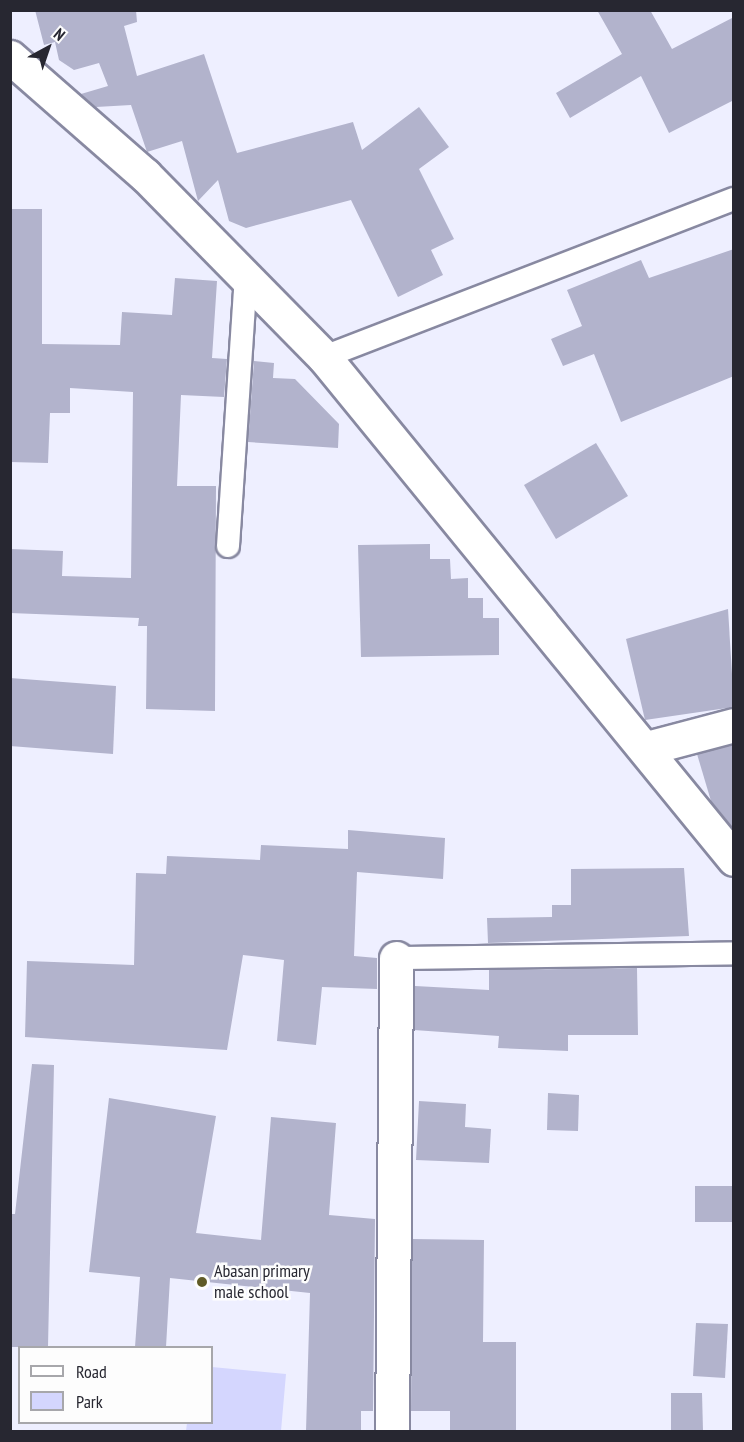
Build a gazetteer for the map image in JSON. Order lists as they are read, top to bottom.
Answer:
{
  "places": ["Abasan primary male school"],
  "legend": ["Road", "Park"],
  "north": "top right"
}
